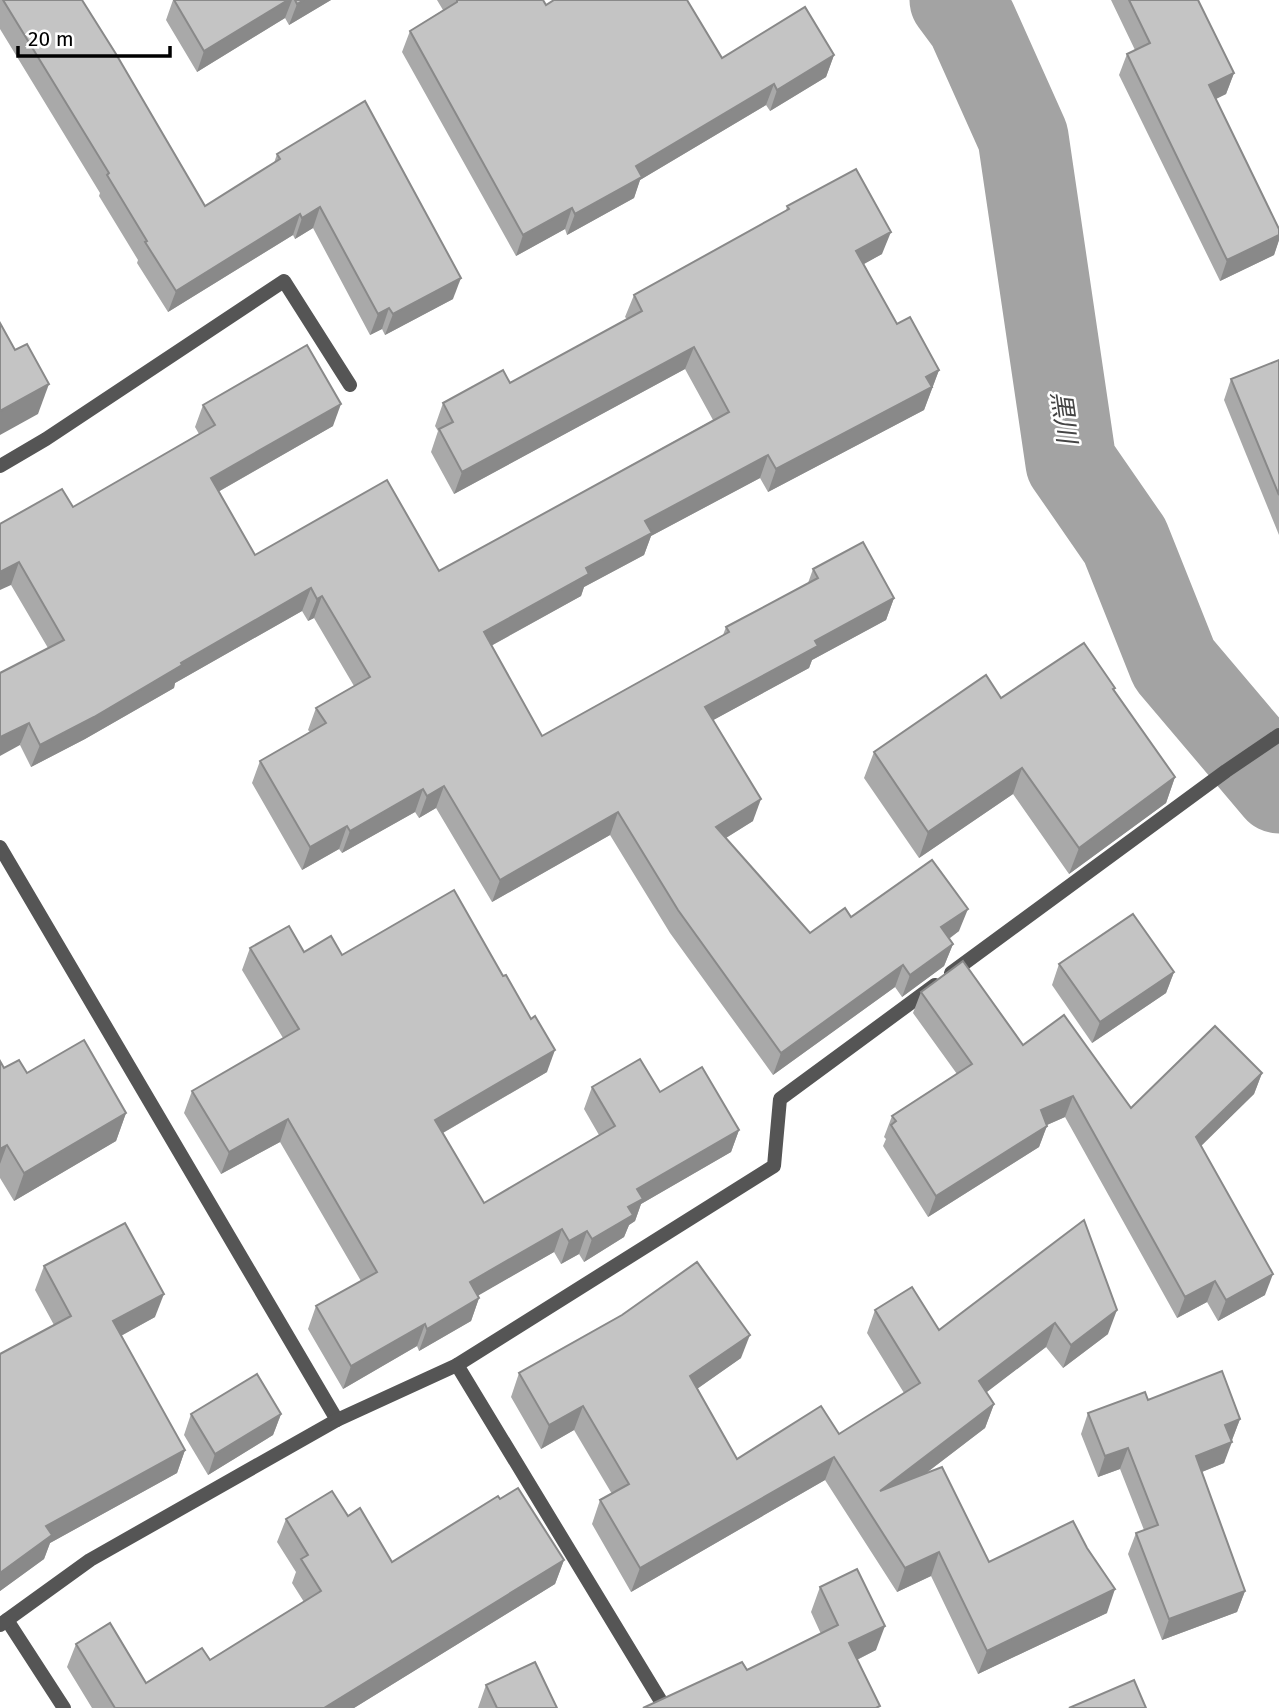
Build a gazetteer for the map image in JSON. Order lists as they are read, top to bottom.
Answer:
{
  "water": ["黒川"],
  "scale_bar": "20 m"
}
